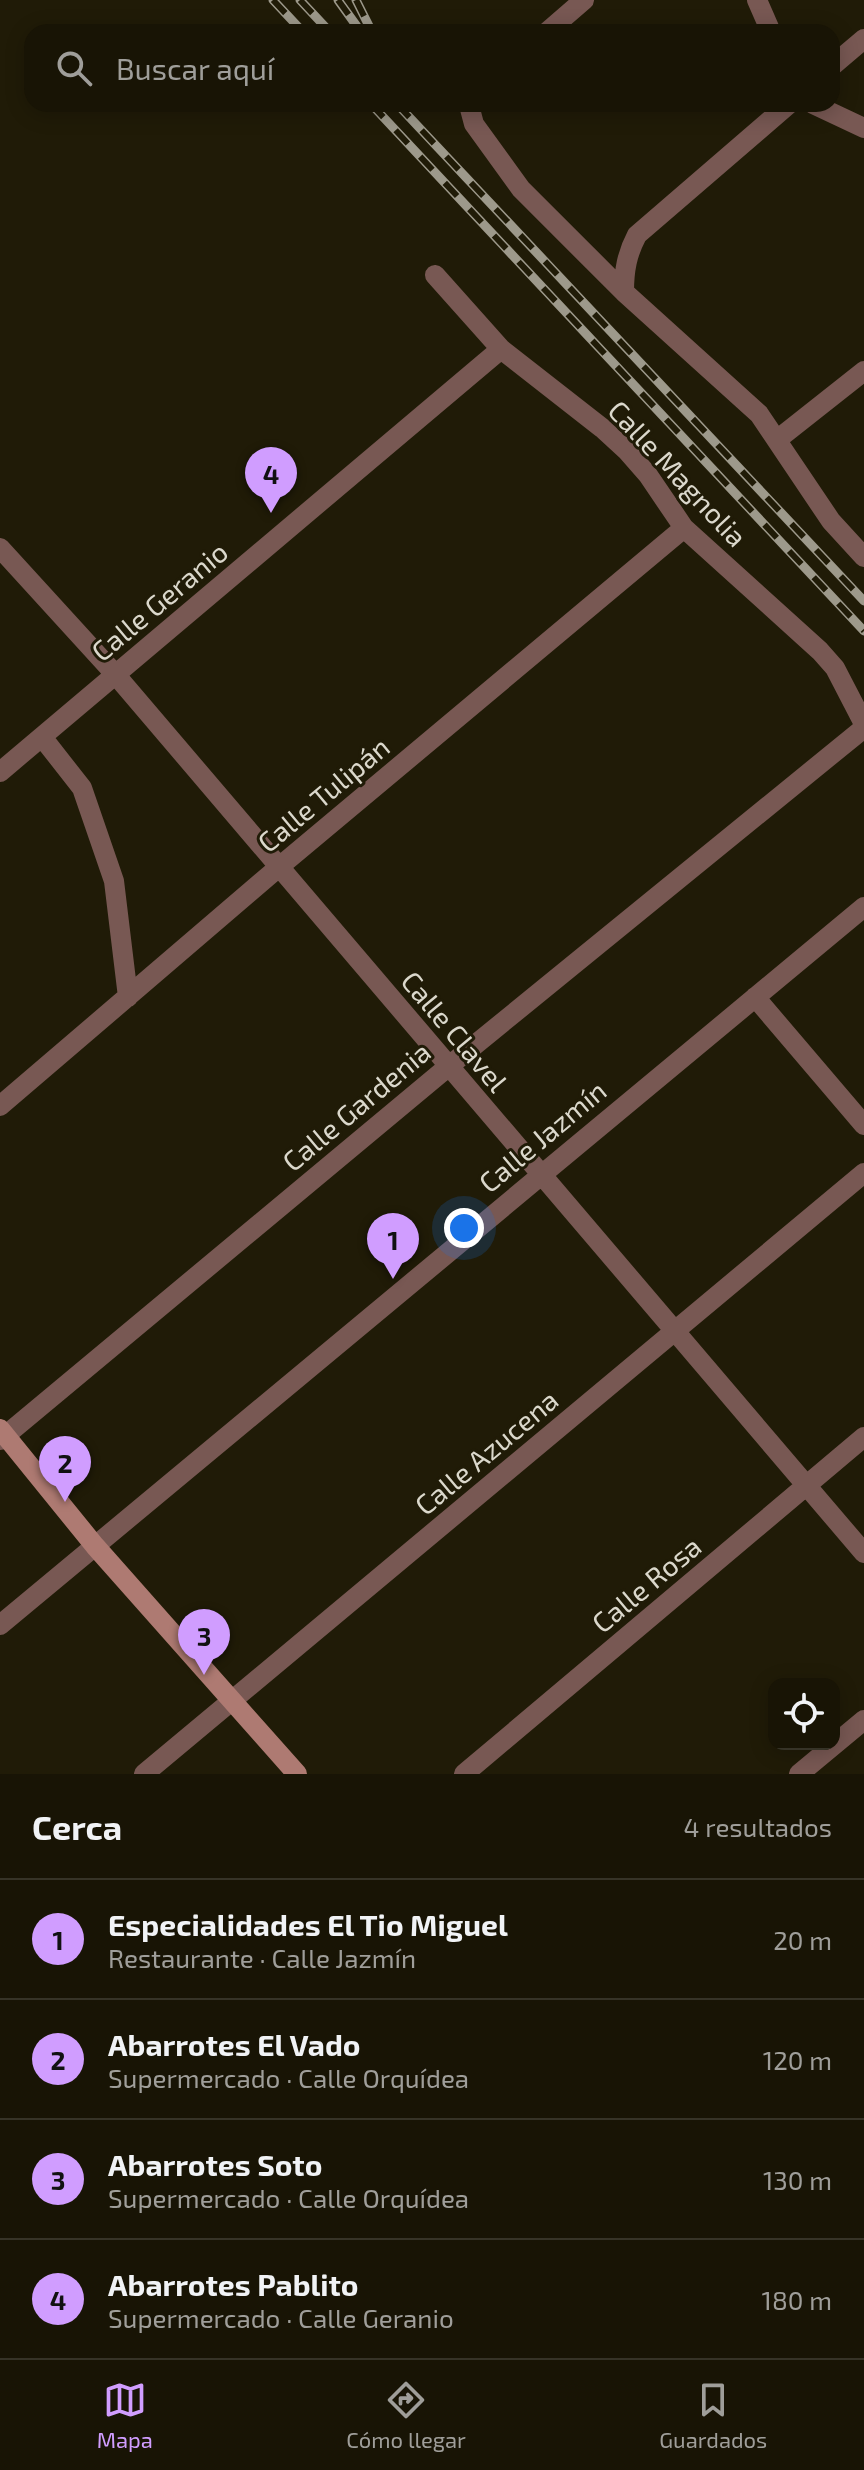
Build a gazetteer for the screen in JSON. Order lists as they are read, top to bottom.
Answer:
{
  "streets": {
    "street": [
      "Calle Magnolia",
      "Calle Geranio",
      "Calle Tulipán",
      "Calle Clavel",
      "Calle Gardenia",
      "Calle Jazmín",
      "Calle Azucena",
      "Calle Rosa"
    ]
  },
  "crossings": [
    ["Calle Magnolia", "Calle Geranio"],
    ["Calle Magnolia", "Calle Tulipán"],
    ["Calle Magnolia", "Calle Gardenia"],
    ["Calle Geranio", "Calle Clavel"],
    ["Calle Tulipán", "Calle Clavel"],
    ["Calle Clavel", "Calle Gardenia"],
    ["Calle Clavel", "Calle Jazmín"],
    ["Calle Clavel", "Calle Azucena"],
    ["Calle Clavel", "Calle Rosa"]
  ],
  "page": {
    "search": "Buscar aquí",
    "pins": [
      "4",
      "1",
      "2",
      "3"
    ],
    "heading": ["Cerca", "4 resultados"],
    "list": [
      {
        "mark": "1",
        "name": "Especialidades El Tio Miguel",
        "note": "Restaurante · Calle Jazmín",
        "value": "20 m"
      },
      {
        "mark": "2",
        "name": "Abarrotes El Vado",
        "note": "Supermercado · Calle Orquídea",
        "value": "120 m"
      },
      {
        "mark": "3",
        "name": "Abarrotes Soto",
        "note": "Supermercado · Calle Orquídea",
        "value": "130 m"
      },
      {
        "mark": "4",
        "name": "Abarrotes Pablito",
        "note": "Supermercado · Calle Geranio",
        "value": "180 m"
      }
    ],
    "nav": ["Mapa", "Cómo llegar", "Guardados"]
  }
}
